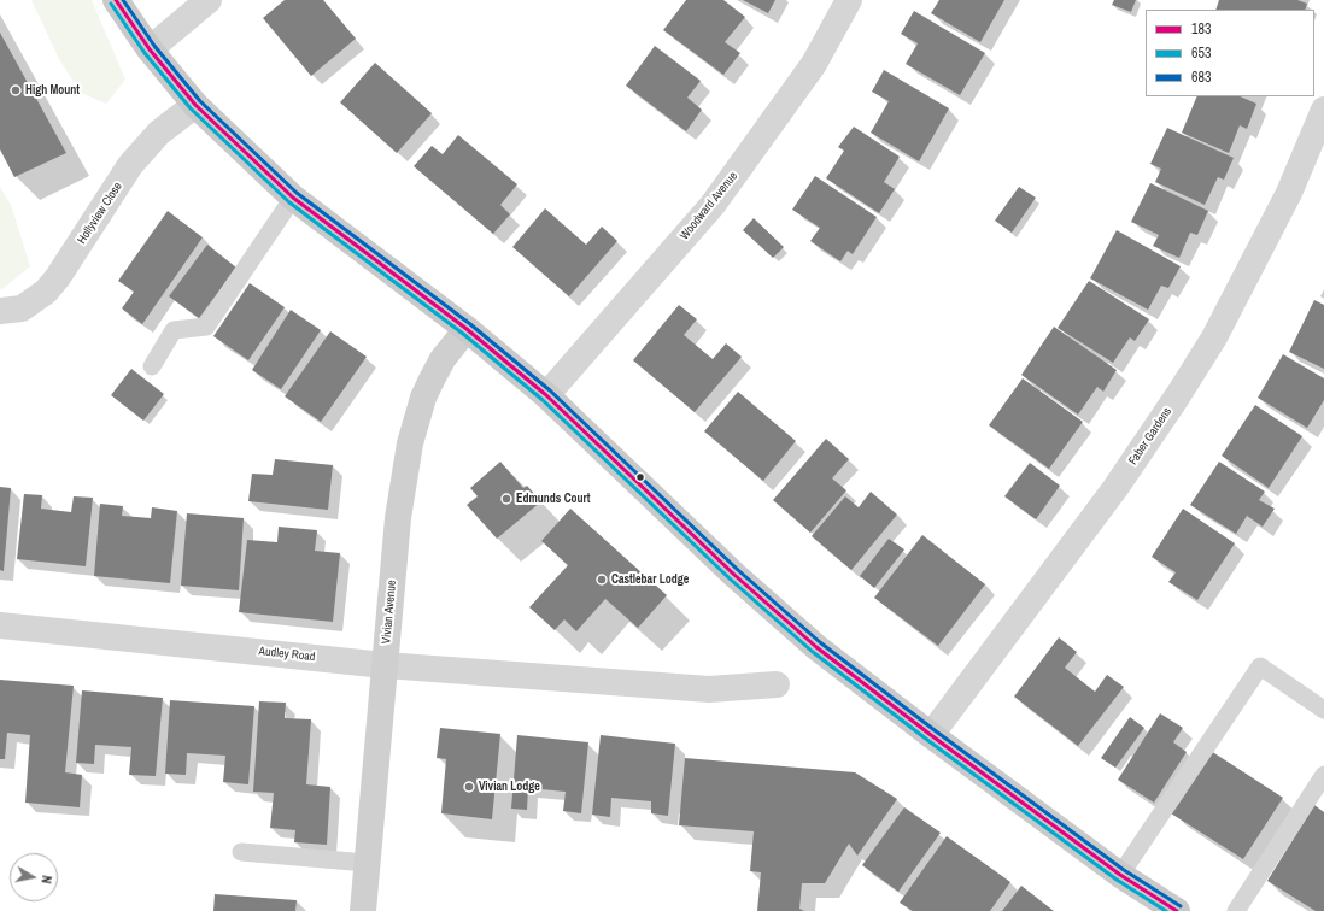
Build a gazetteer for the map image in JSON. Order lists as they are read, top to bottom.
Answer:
{
  "streets": {
    "street": [
      "Woodward Avenue",
      "Hollyview Close",
      "Faber Gardens",
      "Vivian Avenue",
      "Audley Road"
    ]
  },
  "crossings": [
    ["Vivian Avenue", "Audley Road"]
  ],
  "places": [
    "High Mount",
    "Edmunds Court",
    "Castlebar Lodge",
    "Vivian Lodge"
  ],
  "lines": ["transit line 183", "transit line 683", "transit line 653"],
  "legend": ["183", "653", "683"],
  "north": "right"
}
